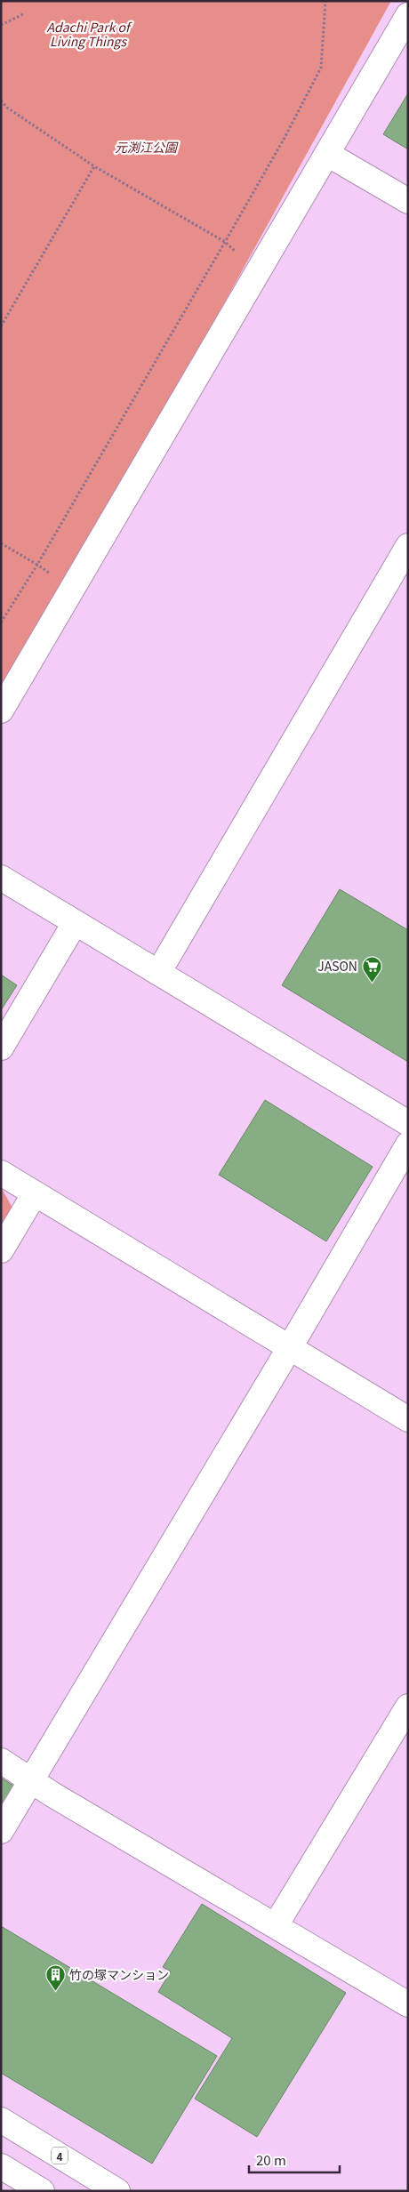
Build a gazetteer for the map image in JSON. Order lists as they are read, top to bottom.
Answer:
{
  "streets": {
    "main road": ["4"]
  },
  "parks": ["Adachi Park of Living Things", "元渕江公園"],
  "places": {
    "supermarket": ["JASON"],
    "building": ["竹の塚マンション"]
  },
  "scale_bar": "20 m"
}
